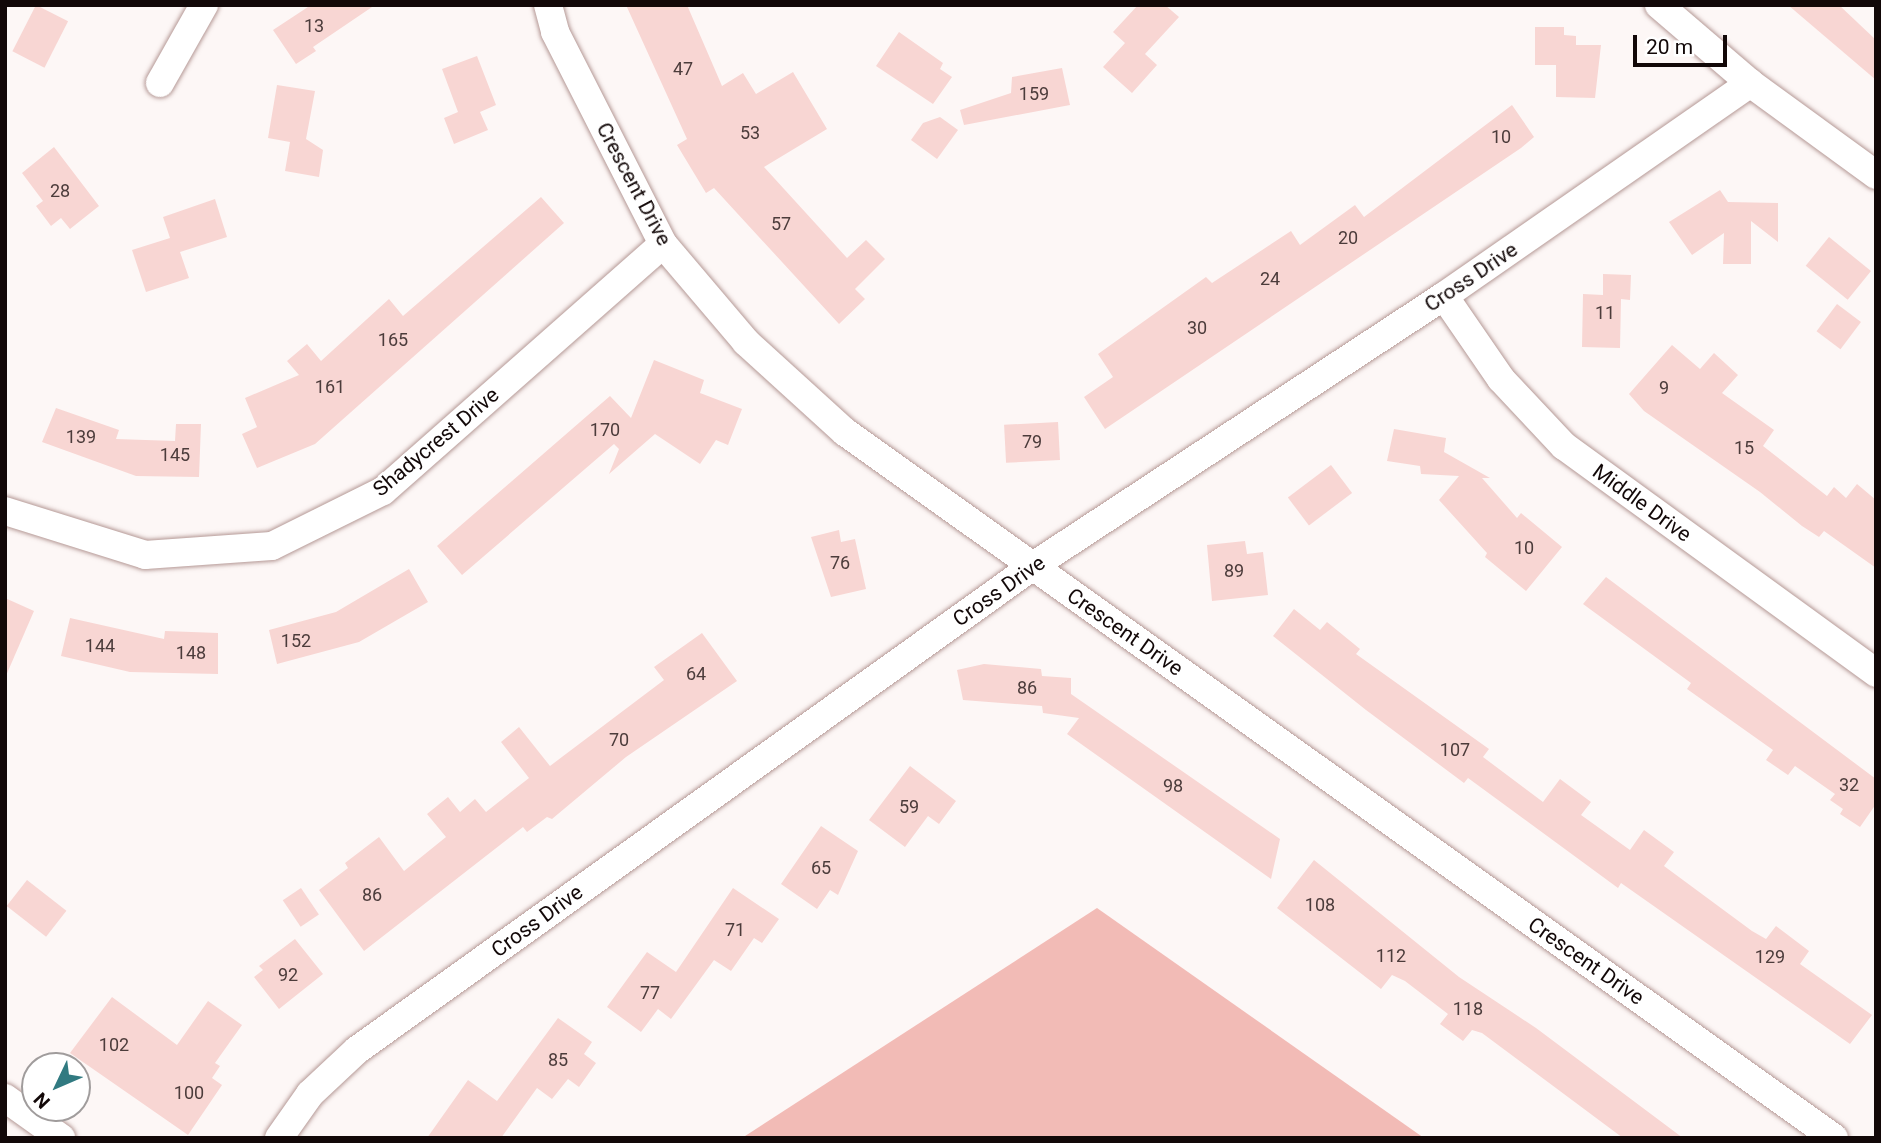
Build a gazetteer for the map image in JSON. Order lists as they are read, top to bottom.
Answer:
{
  "streets": {
    "street": [
      "Crescent Drive",
      "Cross Drive",
      "Shadycrest Drive",
      "Middle Drive"
    ]
  },
  "crossings": [
    ["Crescent Drive", "Cross Drive"],
    ["Crescent Drive", "Shadycrest Drive"],
    ["Cross Drive", "Middle Drive"]
  ],
  "house_numbers": [
    "13",
    "47",
    "159",
    "53",
    "10",
    "28",
    "57",
    "20",
    "24",
    "11",
    "30",
    "165",
    "161",
    "9",
    "170",
    "139",
    "79",
    "15",
    "145",
    "10",
    "76",
    "89",
    "152",
    "144",
    "148",
    "64",
    "86",
    "70",
    "107",
    "32",
    "98",
    "59",
    "65",
    "86",
    "108",
    "71",
    "112",
    "129",
    "92",
    "77",
    "118",
    "102",
    "85",
    "100"
  ],
  "scale_bar": "20 m",
  "north": "bottom left"
}
